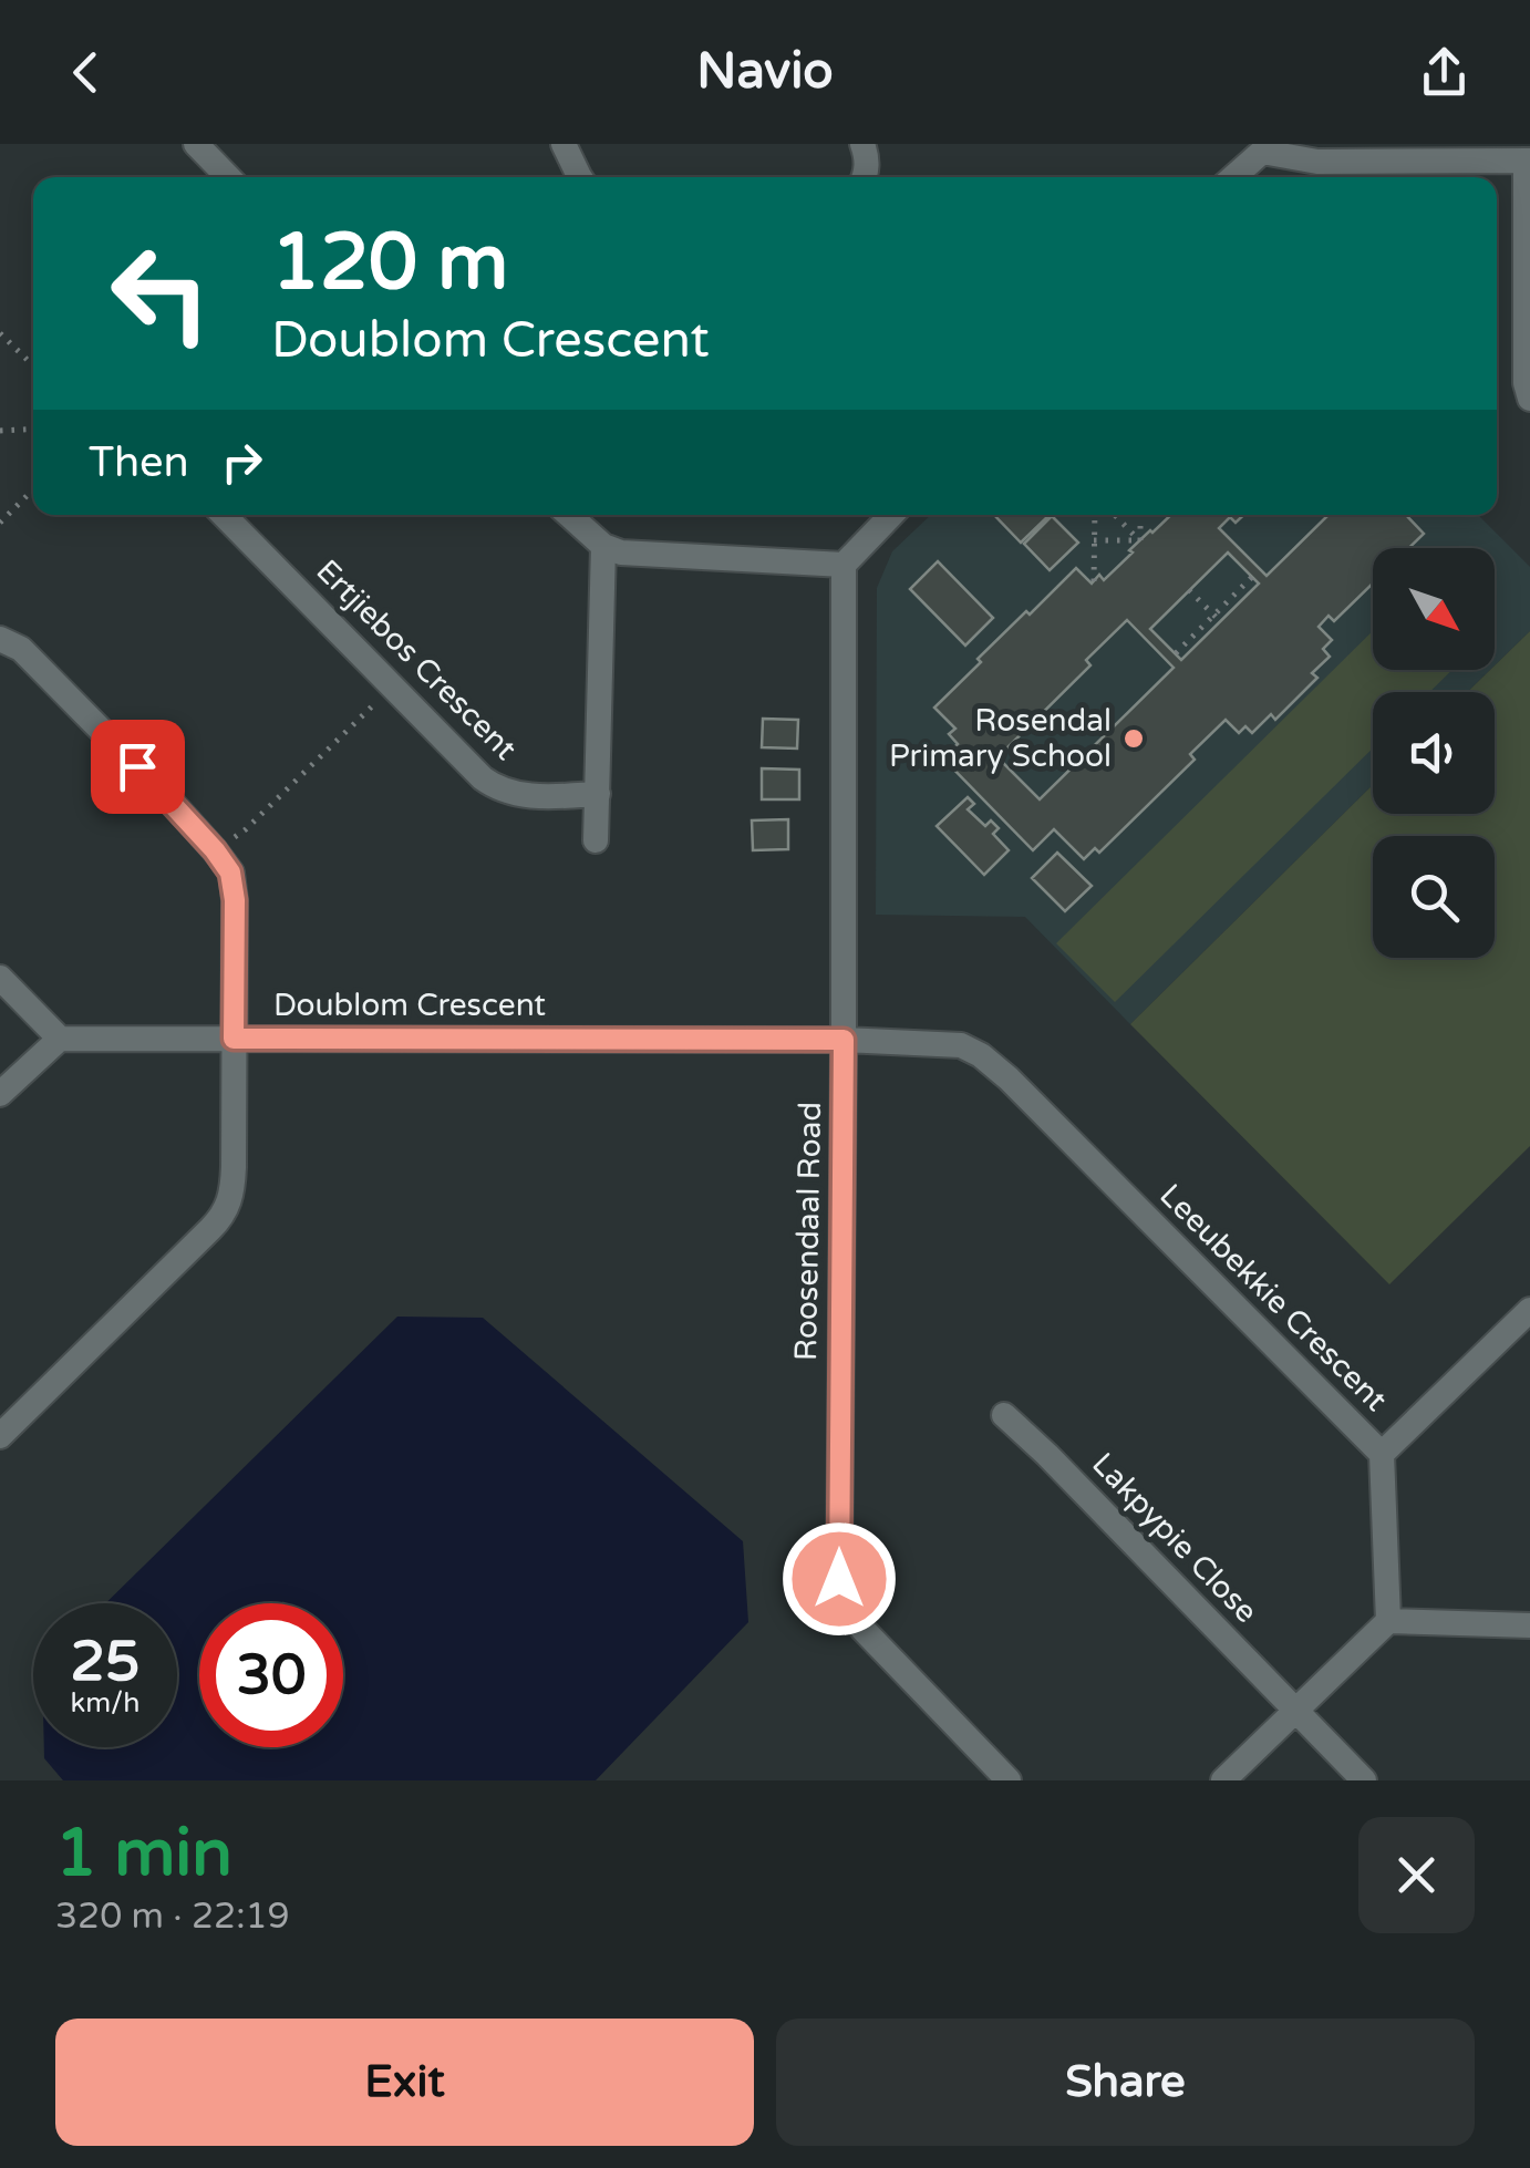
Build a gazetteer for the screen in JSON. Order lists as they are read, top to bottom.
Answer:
{
  "streets": {
    "street": [
      "Ertjiebos Crescent",
      "Doublom Crescent",
      "Roosendaal Road",
      "Leeubekkie Crescent",
      "Lakpypie Close"
    ]
  },
  "crossings": [
    ["Doublom Crescent", "Roosendaal Road"],
    ["Doublom Crescent", "Leeubekkie Crescent"],
    ["Roosendaal Road", "Leeubekkie Crescent"]
  ],
  "places": ["Rosendal Primary School"],
  "north": "bottom right",
  "page": {
    "header": "Navio",
    "turn": ["120 m", "Doublom Crescent"],
    "then": "Then",
    "speed": "25 km/h",
    "limit": "30",
    "heading": ["1 min", "320 m · 22:19"],
    "buttons": ["Exit", "Share"]
  }
}
